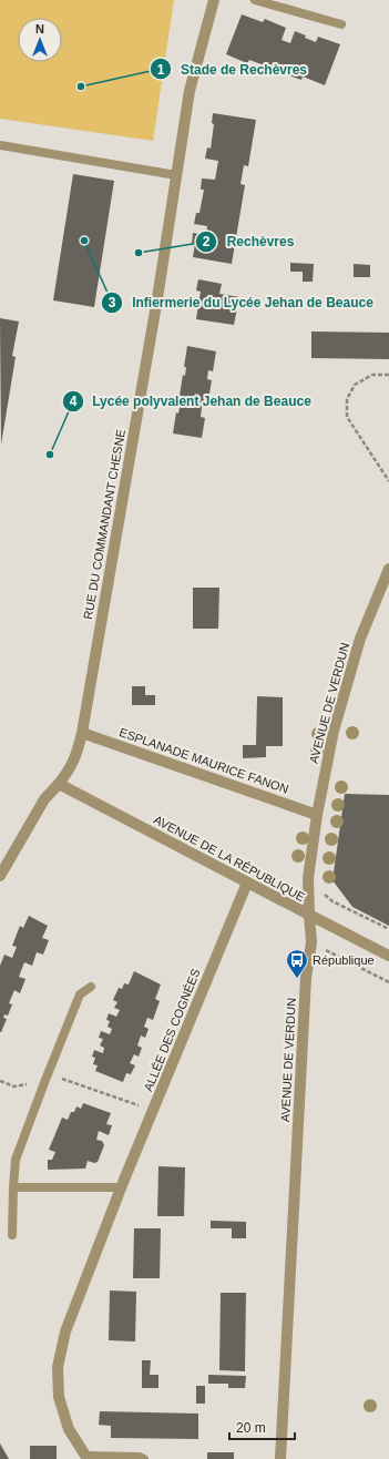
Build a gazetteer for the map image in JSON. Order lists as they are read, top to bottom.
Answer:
{
  "streets": {
    "street": [
      "RUE DU COMMANDANT CHESNE",
      "AVENUE DE VERDUN",
      "ESPLANADE MAURICE FANON",
      "AVENUE DE LA RÉPUBLIQUE",
      "ALLÉE DES COGNÉES"
    ]
  },
  "crossings": [
    ["RUE DU COMMANDANT CHESNE", "ESPLANADE MAURICE FANON"],
    ["RUE DU COMMANDANT CHESNE", "AVENUE DE LA RÉPUBLIQUE"],
    ["AVENUE DE VERDUN", "ESPLANADE MAURICE FANON"],
    ["AVENUE DE VERDUN", "AVENUE DE LA RÉPUBLIQUE"],
    ["AVENUE DE LA RÉPUBLIQUE", "ALLÉE DES COGNÉES"]
  ],
  "places": {
    "other": [
      "Stade de Rechèvres",
      "Infiermerie du Lycée Jehan de Beauce",
      "Rechèvres",
      "Lycée polyvalent Jehan de Beauce"
    ],
    "bus stop": ["République"]
  },
  "scale_bar": "20 m",
  "north": "top"
}
